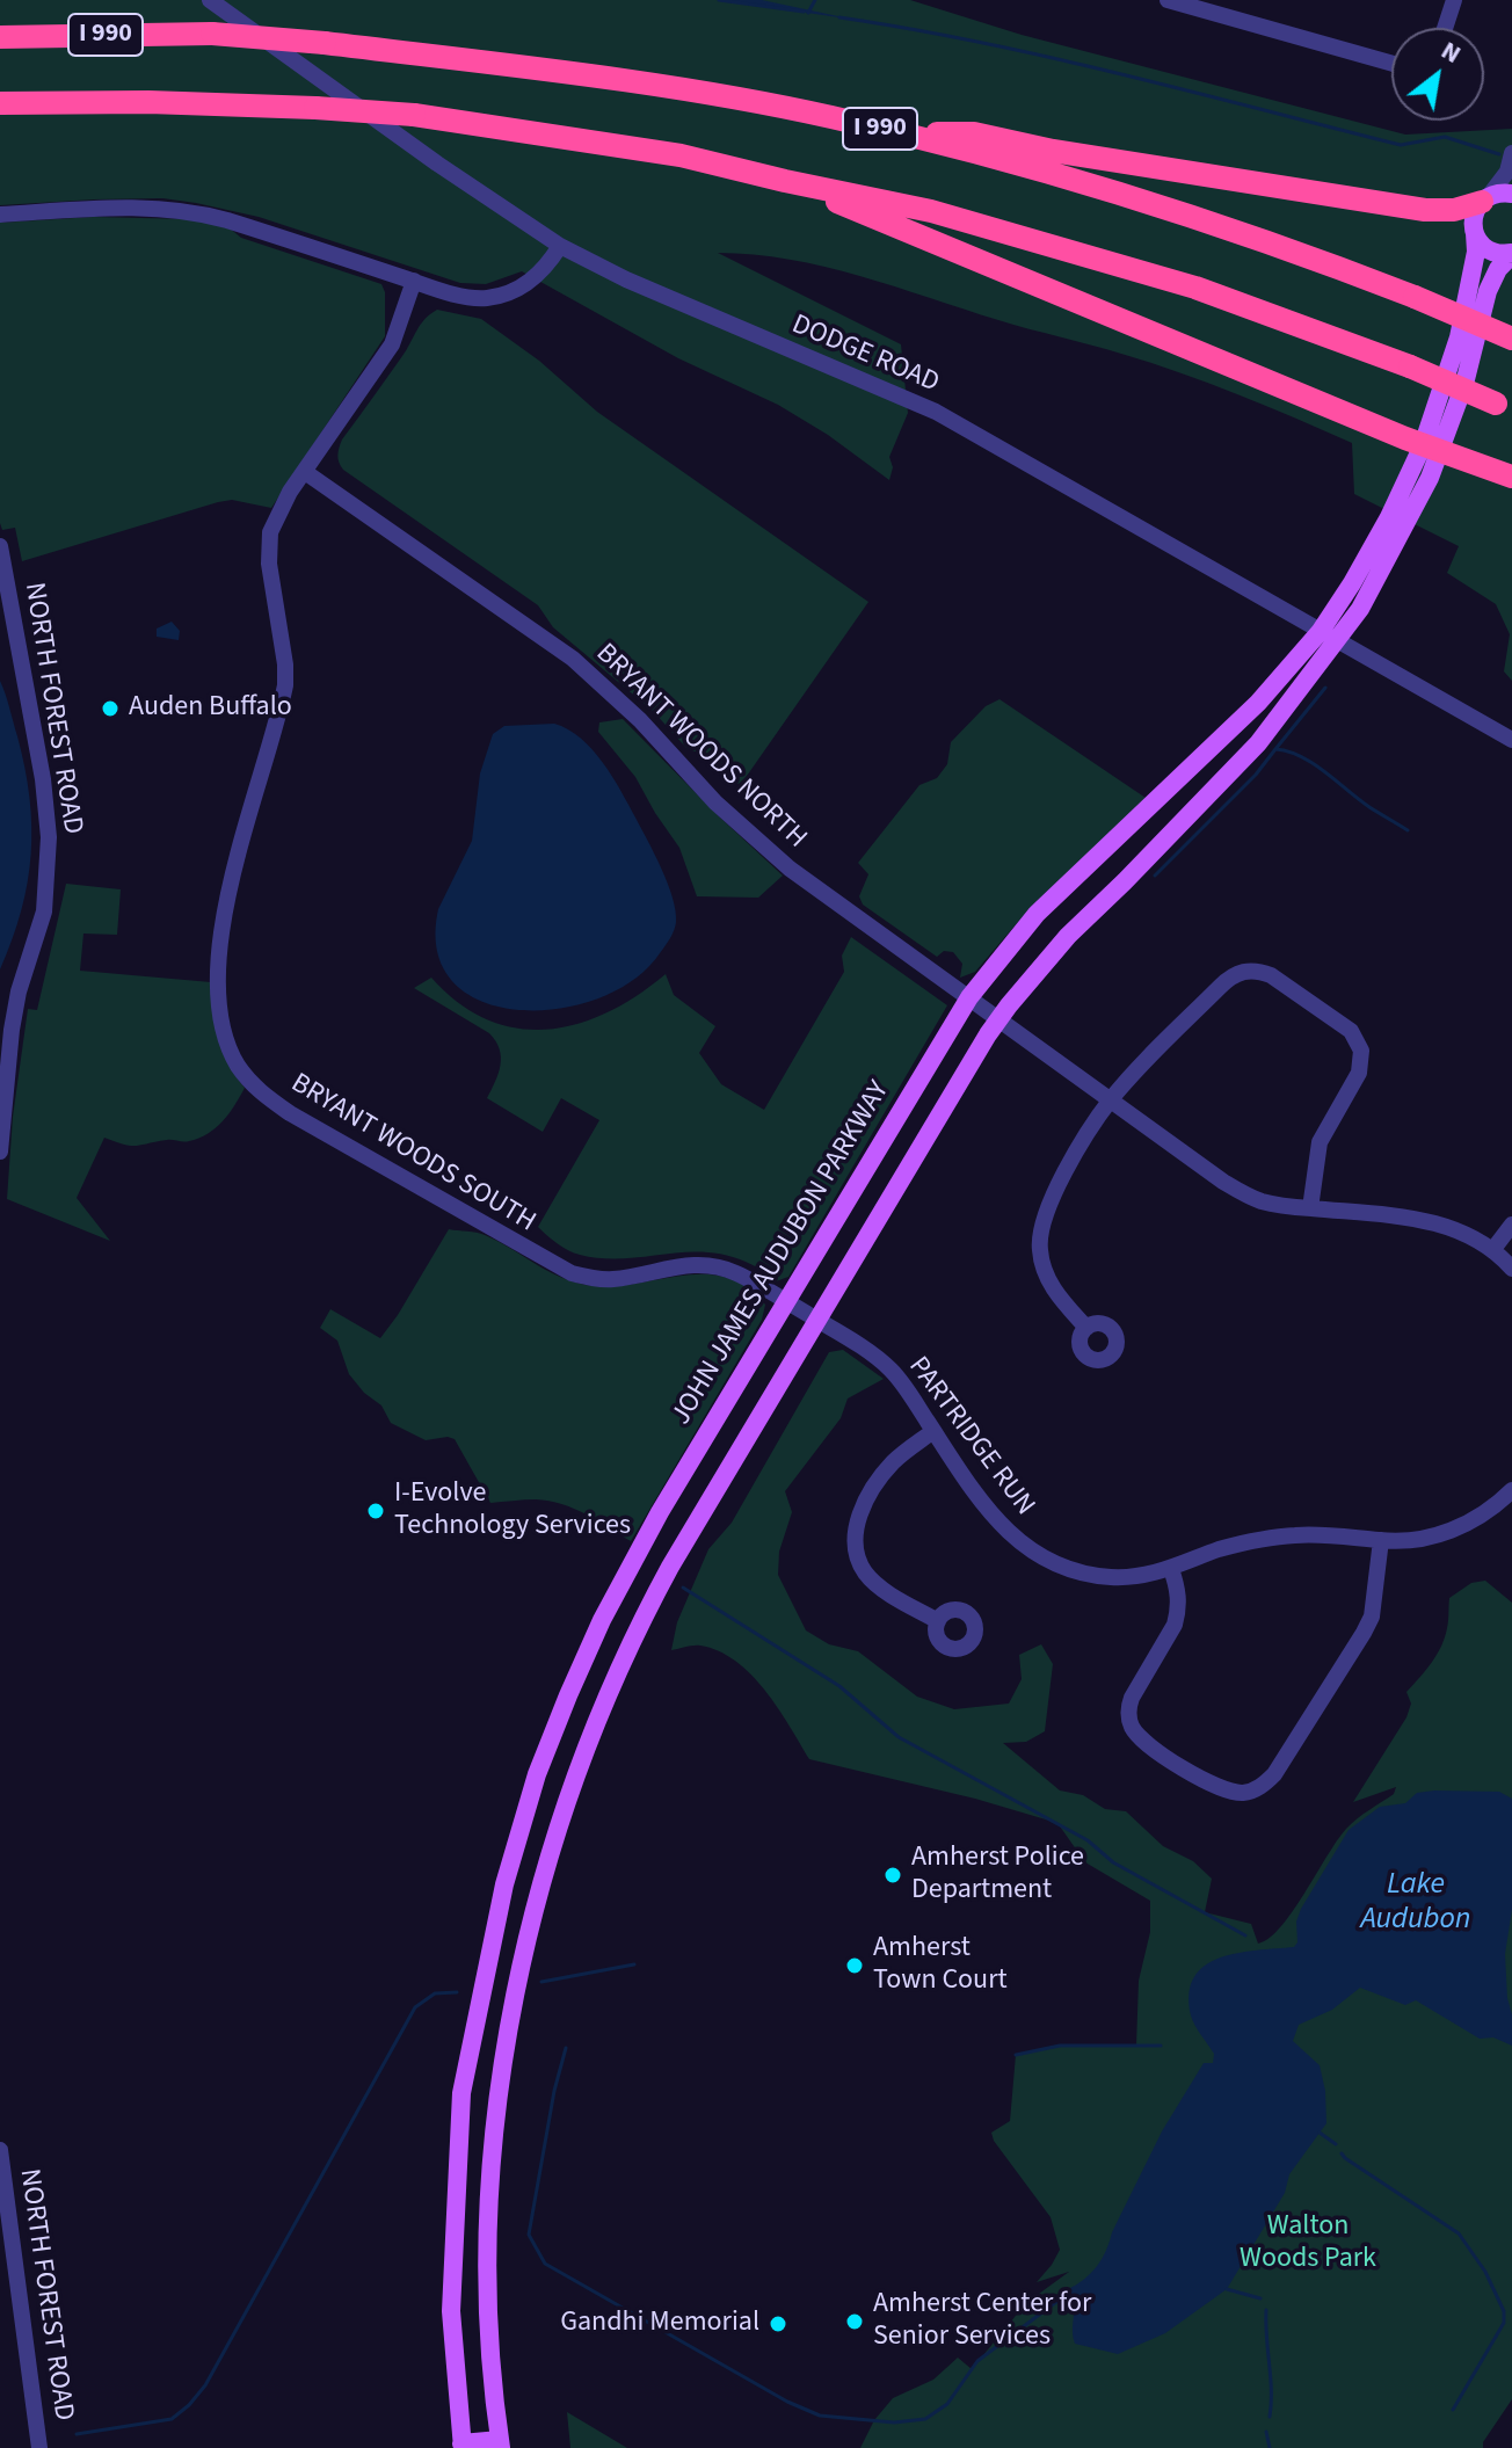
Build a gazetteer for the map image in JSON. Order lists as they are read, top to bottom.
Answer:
{
  "streets": {
    "highway": ["I 990"],
    "main road": ["JOHN JAMES AUDUBON PARKWAY"],
    "street": [
      "DODGE ROAD",
      "NORTH FOREST ROAD",
      "BRYANT WOODS NORTH",
      "BRYANT WOODS SOUTH",
      "PARTRIDGE RUN"
    ]
  },
  "crossings": [
    ["DODGE ROAD", "JOHN JAMES AUDUBON PARKWAY"],
    ["BRYANT WOODS NORTH", "BRYANT WOODS SOUTH"],
    ["BRYANT WOODS NORTH", "JOHN JAMES AUDUBON PARKWAY"],
    ["BRYANT WOODS SOUTH", "JOHN JAMES AUDUBON PARKWAY"],
    ["BRYANT WOODS SOUTH", "PARTRIDGE RUN"],
    ["JOHN JAMES AUDUBON PARKWAY", "PARTRIDGE RUN"]
  ],
  "water": ["Lake Audubon"],
  "parks": ["Walton Woods Park"],
  "places": [
    "Auden Buffalo",
    "I-Evolve Technology Services",
    "Amherst Police Department",
    "Amherst Town Court",
    "Amherst Center for Senior Services",
    "Gandhi Memorial"
  ],
  "north": "top right"
}
